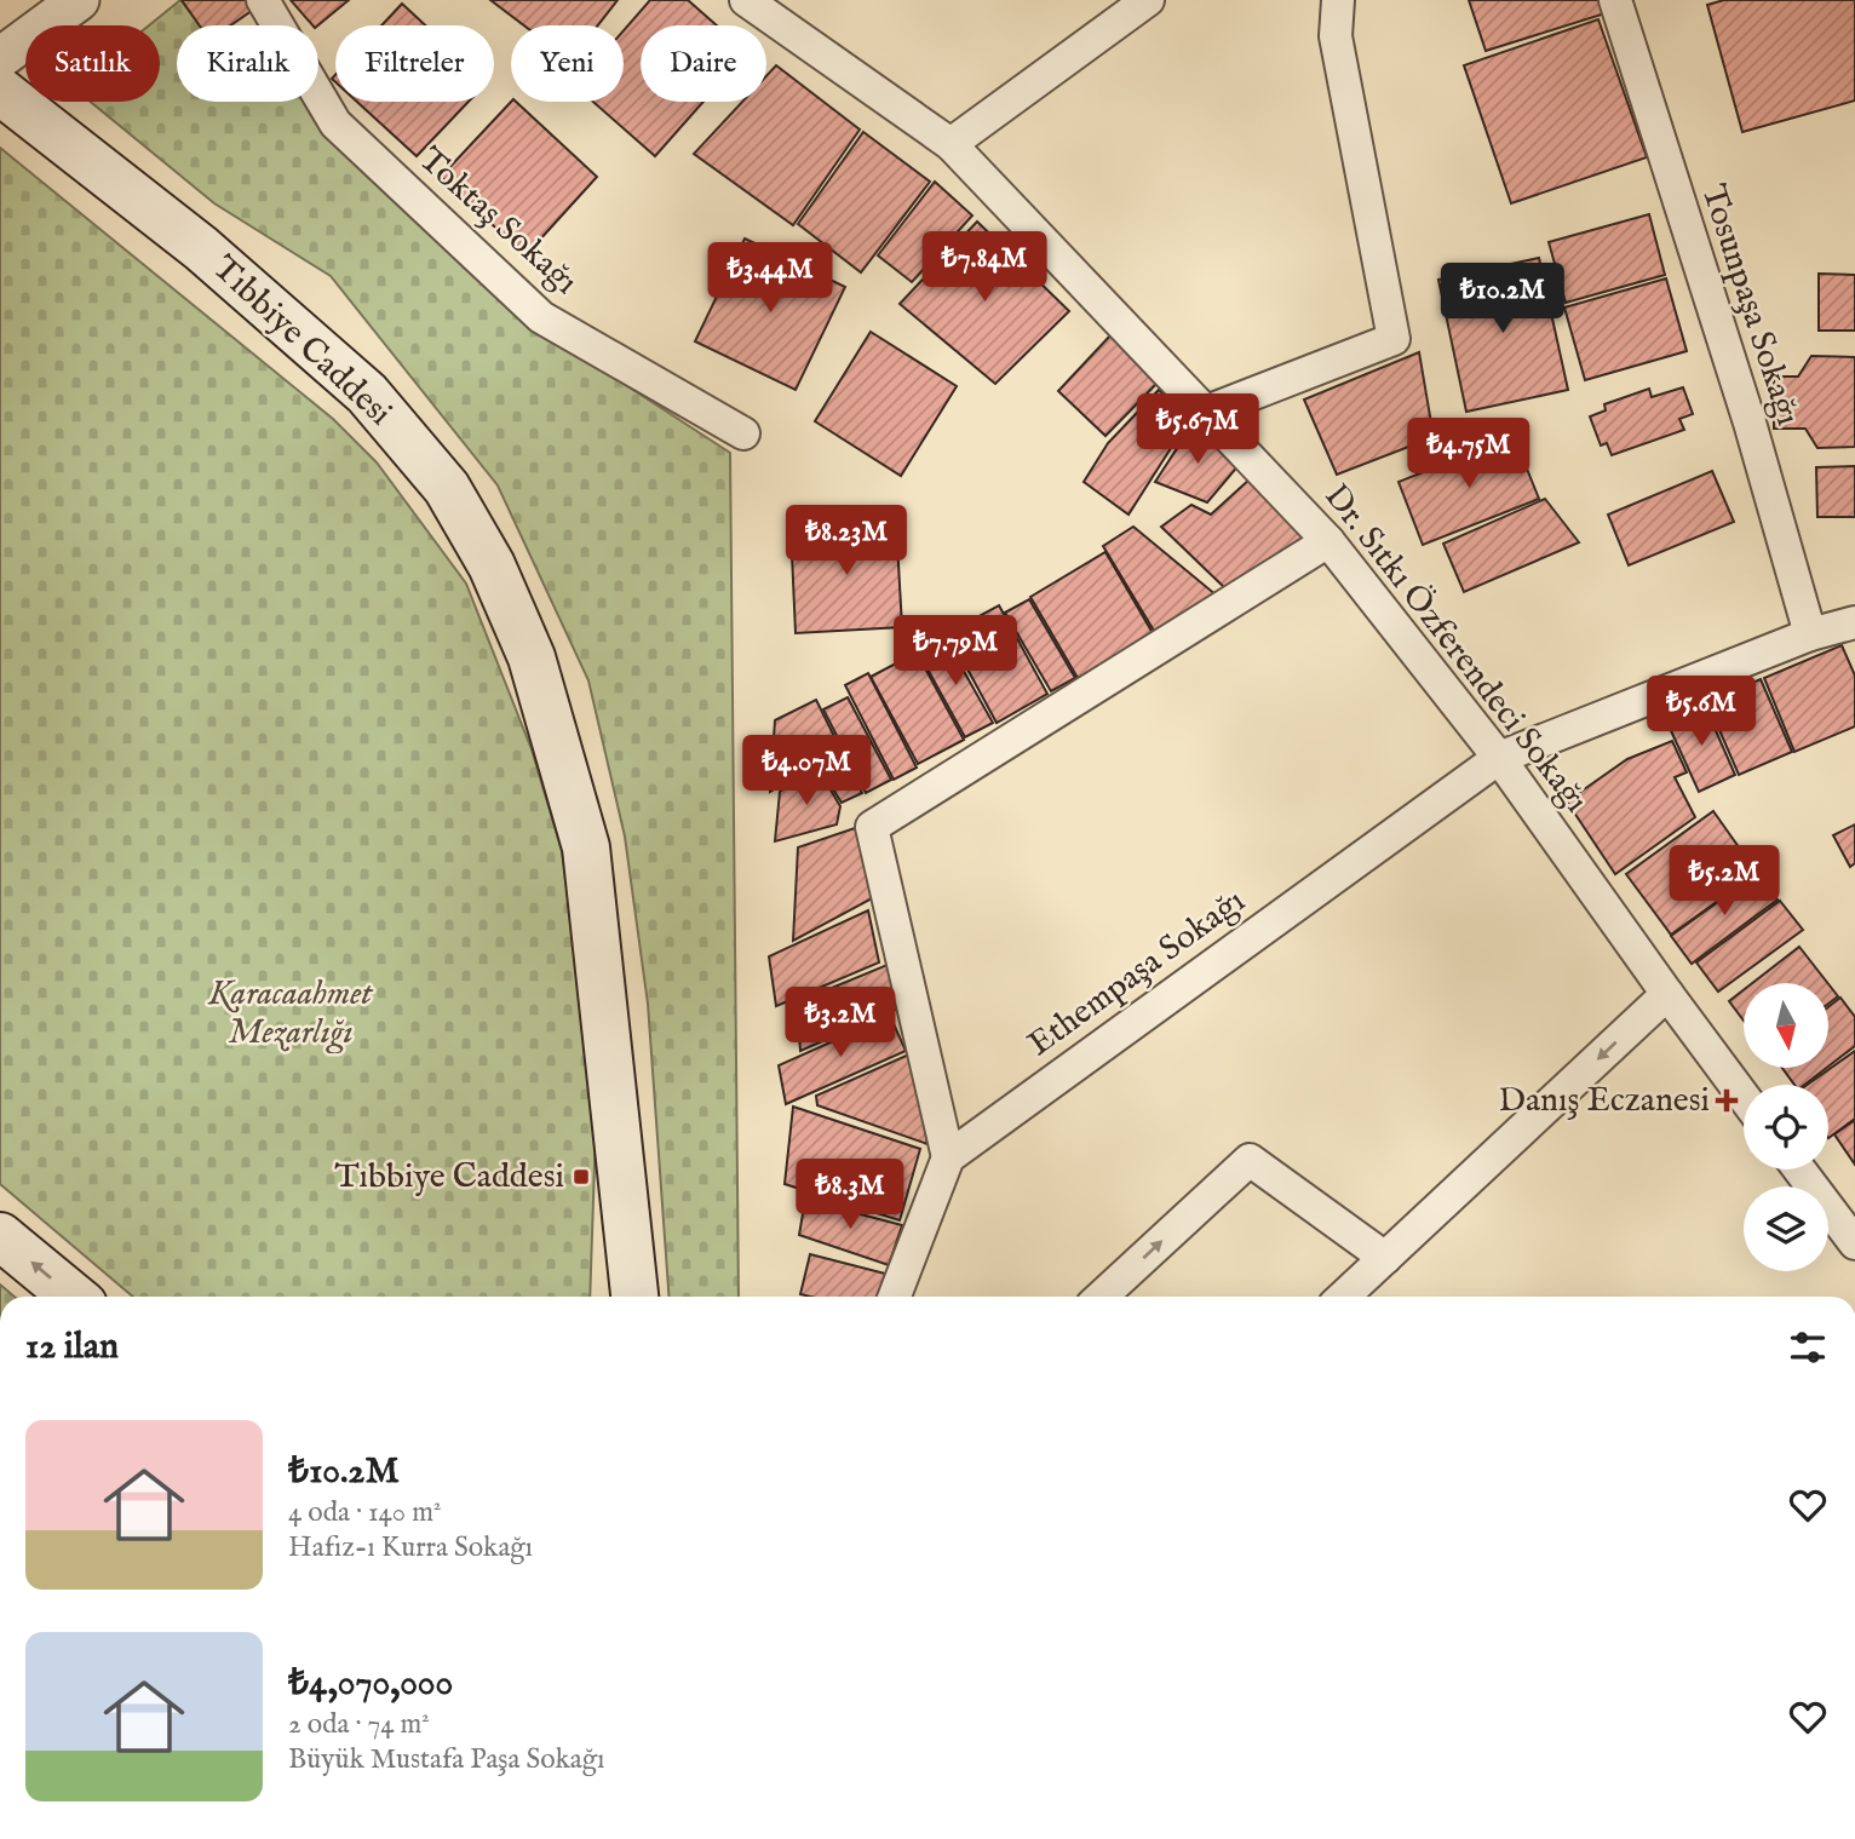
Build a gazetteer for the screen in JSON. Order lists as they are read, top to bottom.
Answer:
{
  "streets": {
    "main road": ["Tıbbiye Caddesi"],
    "street": [
      "Toktaş Sokağı",
      "Tosunpaşa Sokağı",
      "Dr. Sıtkı Özferendeci Sokağı",
      "Ethempaşa Sokağı"
    ]
  },
  "crossings": [
    ["Tosunpaşa Sokağı", "Ethempaşa Sokağı"],
    ["Dr. Sıtkı Özferendeci Sokağı", "Ethempaşa Sokağı"]
  ],
  "parks": ["Karacaahmet Mezarlığı"],
  "places": {
    "health": ["Danış Eczanesi"],
    "transit": ["Tıbbiye Caddesi"]
  },
  "north": "bottom",
  "page": {
    "chip": [
      "Satılık",
      "Kiralık",
      "Filtreler",
      "Yeni",
      "Daire"
    ],
    "price": [
      "₺7.84M",
      "₺3.44M",
      "₺10.2M",
      "₺5.67M",
      "₺4.75M",
      "₺8.23M",
      "₺7.79M",
      "₺5.6M",
      "₺4.07M",
      "₺5.2M",
      "₺3.2M",
      "₺8.3M"
    ],
    "heading": "12 ilan",
    "list": [
      {
        "name": "₺10.2M",
        "note": "4 oda · 140 m² · Hafız-ı Kurra Sokağı"
      },
      {
        "name": "₺4,070,000",
        "note": "2 oda · 74 m² · Büyük Mustafa Paşa Sokağı"
      }
    ]
  }
}
